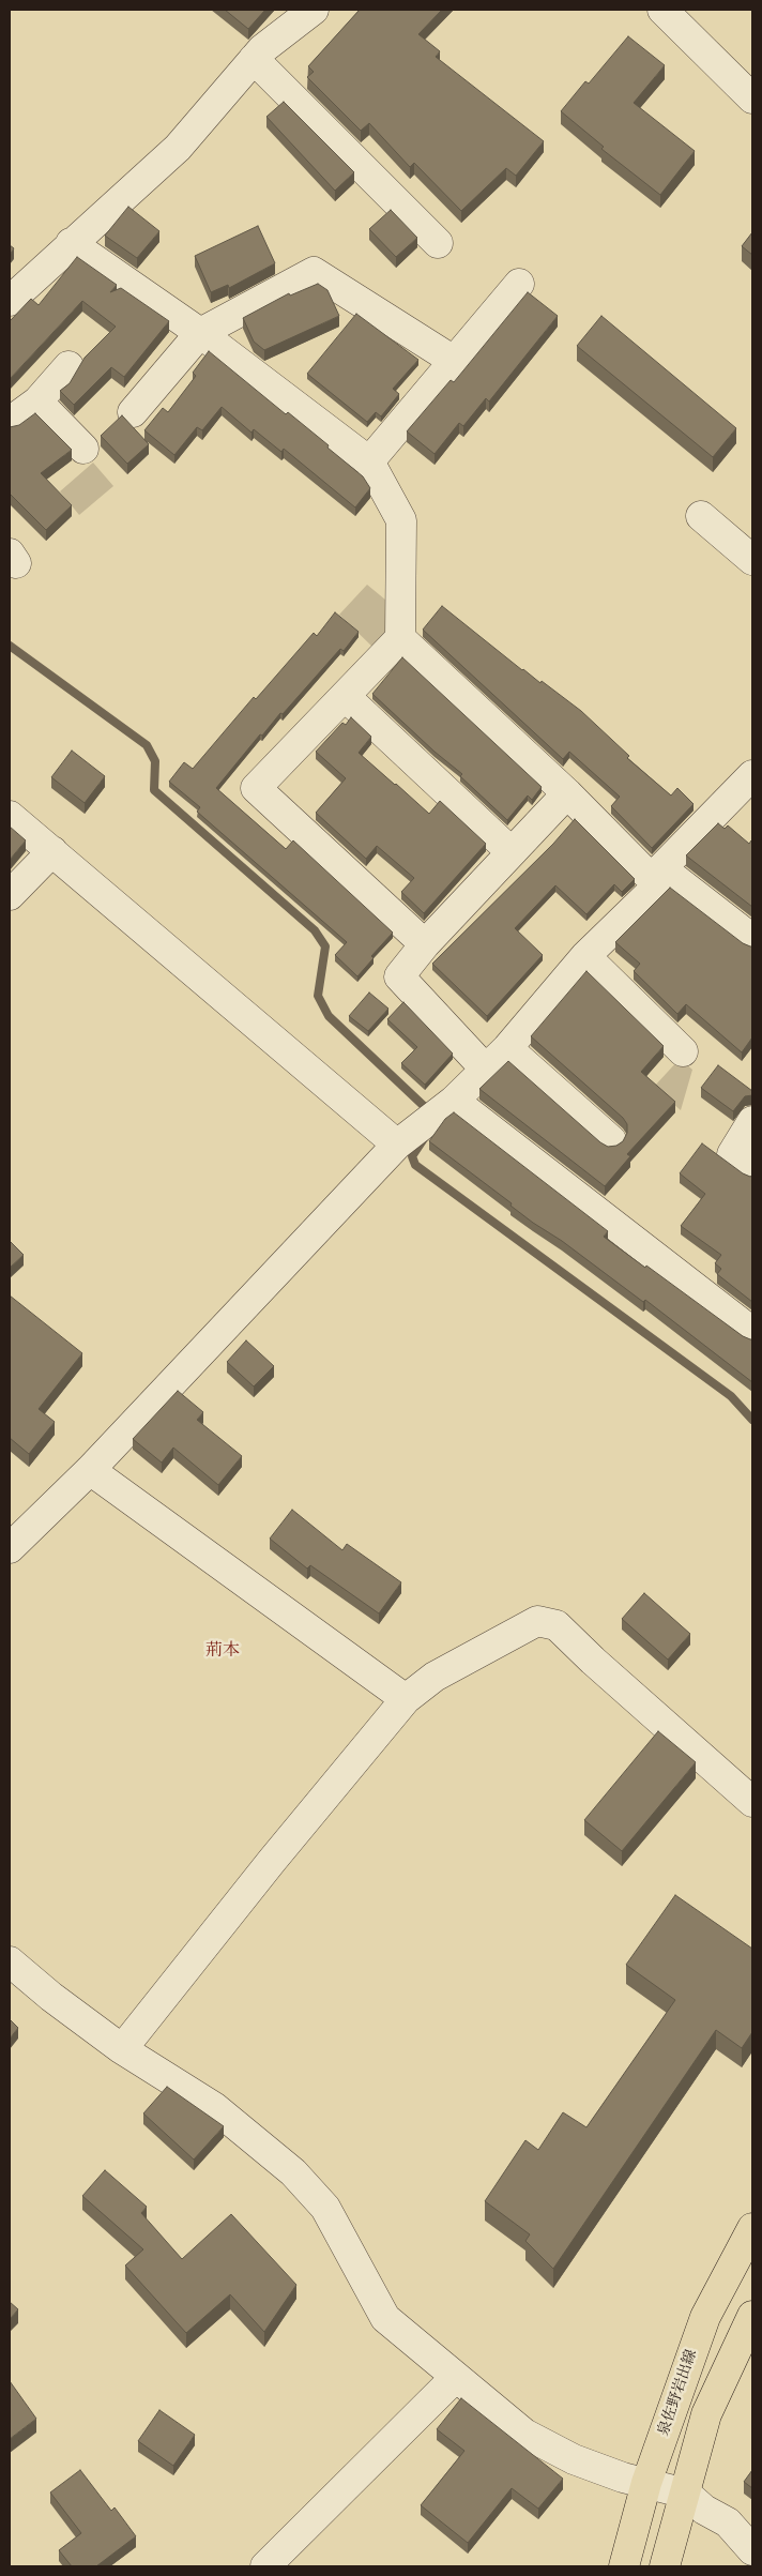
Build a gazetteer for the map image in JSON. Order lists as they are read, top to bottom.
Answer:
{
  "streets": {
    "main road": ["泉佐野岩出線"]
  },
  "districts": ["荊本"]
}
